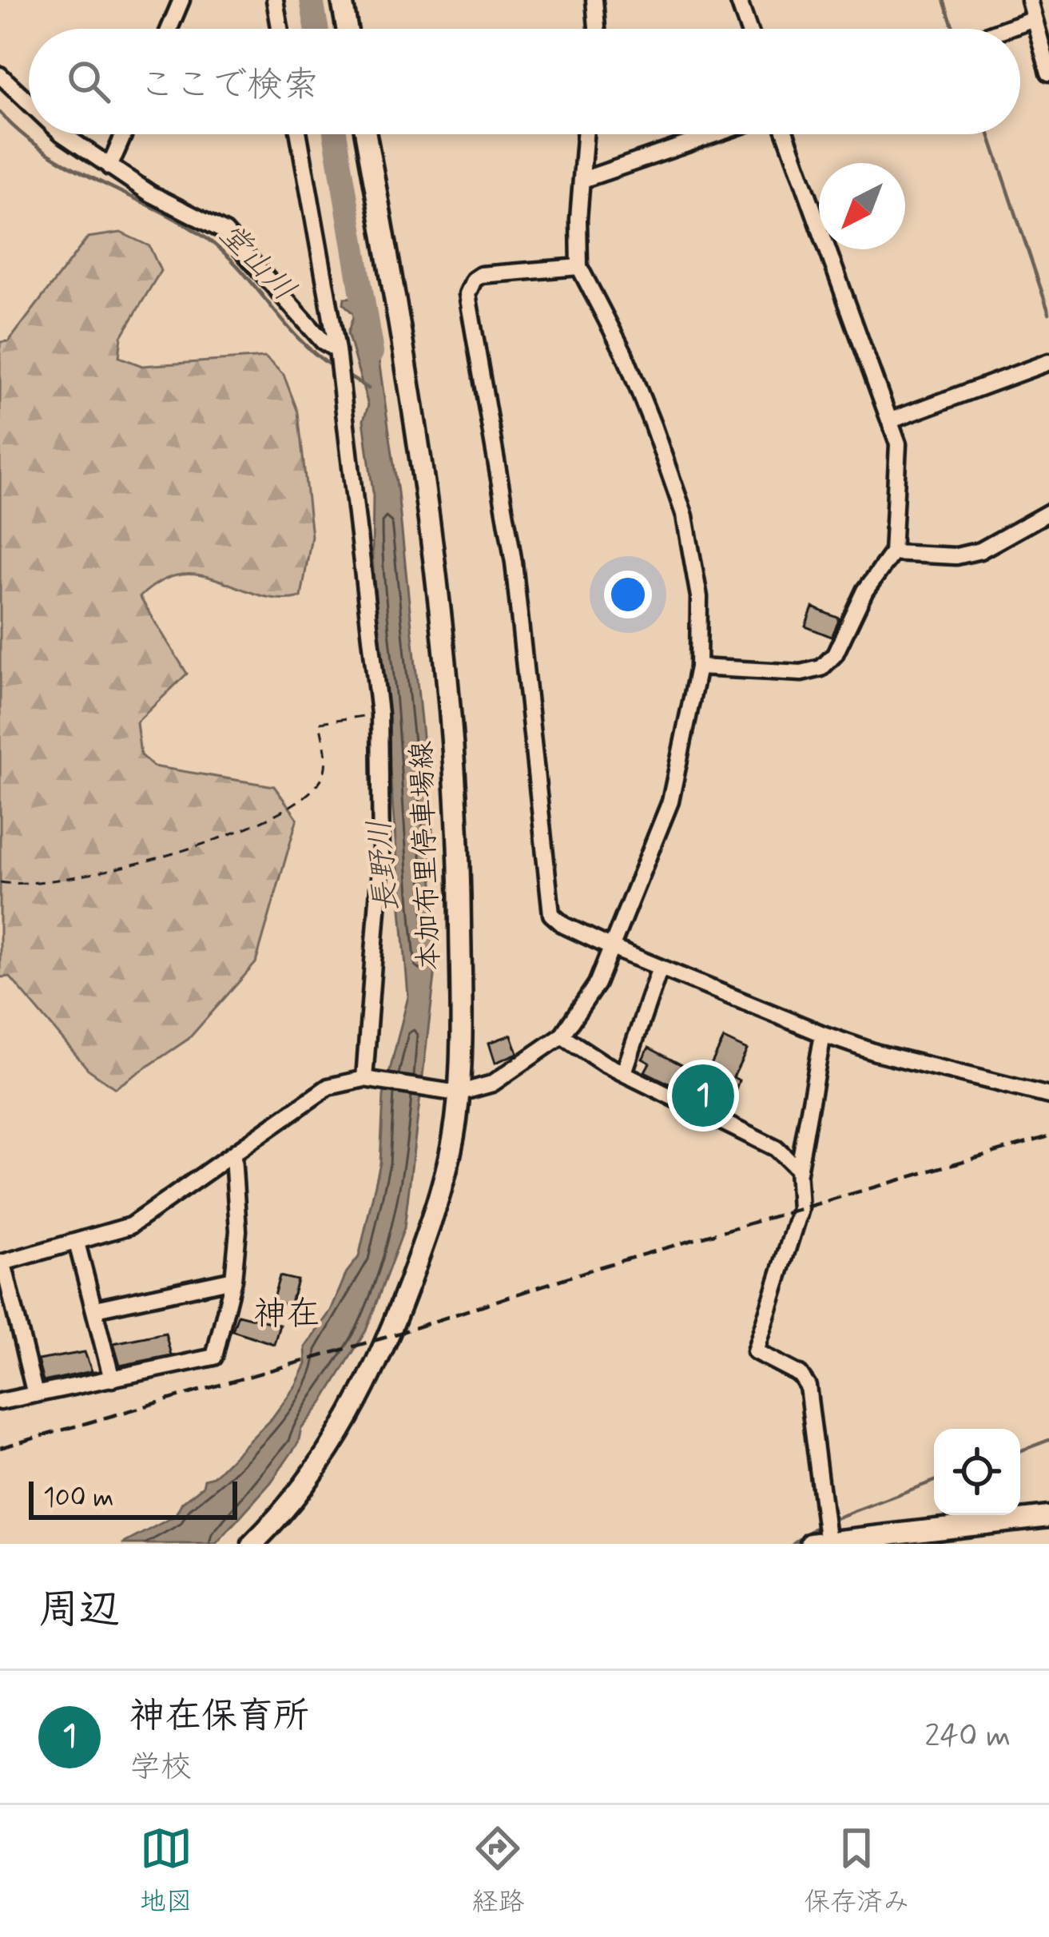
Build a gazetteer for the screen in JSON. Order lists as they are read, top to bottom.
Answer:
{
  "streets": {
    "main road": ["本加布里停車場線"]
  },
  "districts": ["神在"],
  "water": ["堂山川", "長野川"],
  "scale_bar": "100 m",
  "north": "bottom left",
  "page": {
    "search": "ここで検索",
    "pins": "1",
    "scale": "100 m",
    "heading": "周辺",
    "list": [
      {
        "mark": "1",
        "name": "神在保育所",
        "note": "学校",
        "value": "240 m"
      }
    ],
    "nav": ["地図", "経路", "保存済み"]
  }
}
